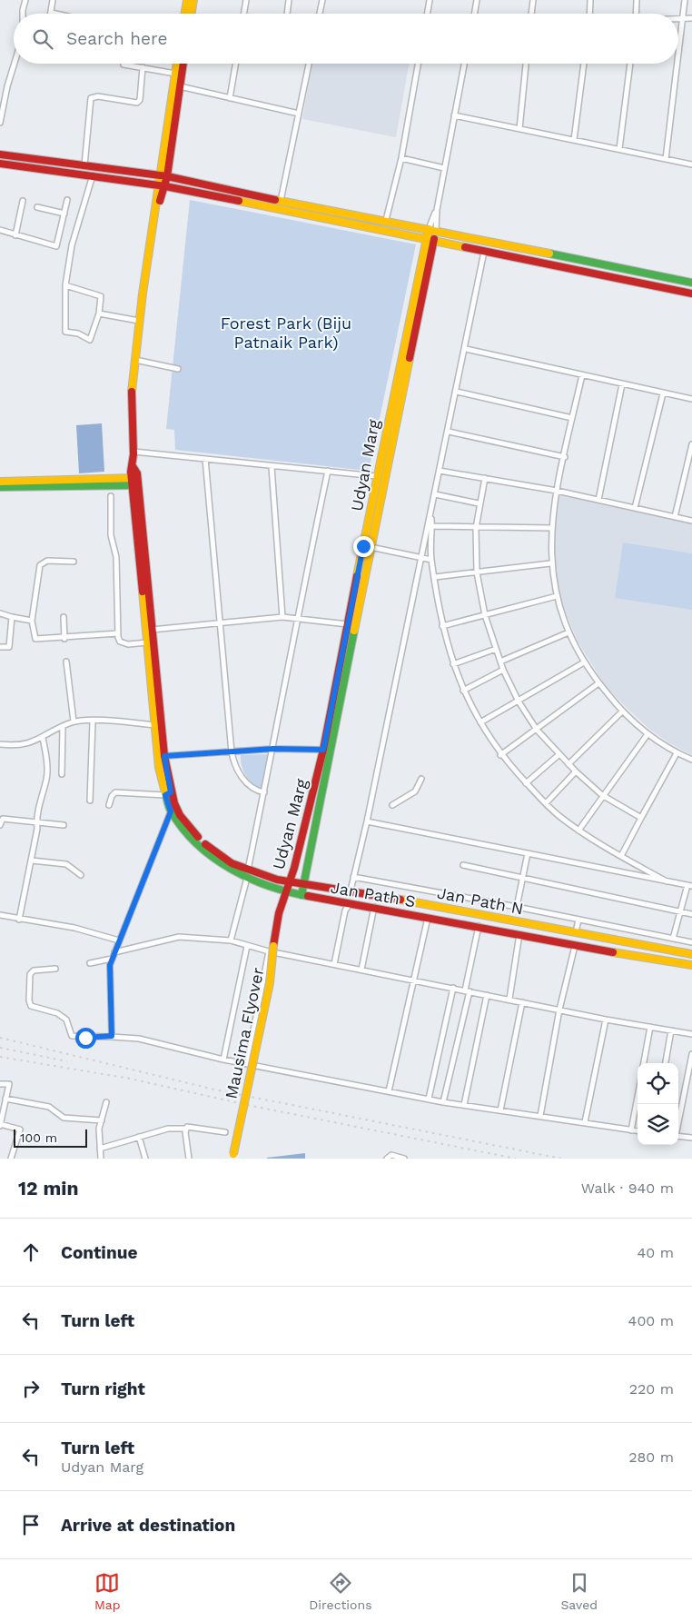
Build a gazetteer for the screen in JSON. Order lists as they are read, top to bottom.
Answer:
{
  "streets": {
    "street": [
      "Udyan Marg",
      "Jan Path S",
      "Jan Path N",
      "Mausima Flyover"
    ]
  },
  "crossings": [
    ["Udyan Marg", "Jan Path S"],
    ["Udyan Marg", "Jan Path N"],
    ["Udyan Marg", "Mausima Flyover"],
    ["Jan Path S", "Jan Path N"]
  ],
  "parks": ["Forest Park (Biju Patnaik Park)"],
  "scale_bar": "100 m",
  "page": {
    "search": "Search here",
    "scale": "100 m",
    "heading": ["12 min", "Walk · 940 m"],
    "list": [
      ["Continue", "40 m"],
      ["Turn left", "400 m"],
      ["Turn right", "220 m"],
      ["Turn left", "Udyan Marg", "280 m"],
      "Arrive at destination"
    ],
    "nav": ["Map", "Directions", "Saved"]
  }
}
